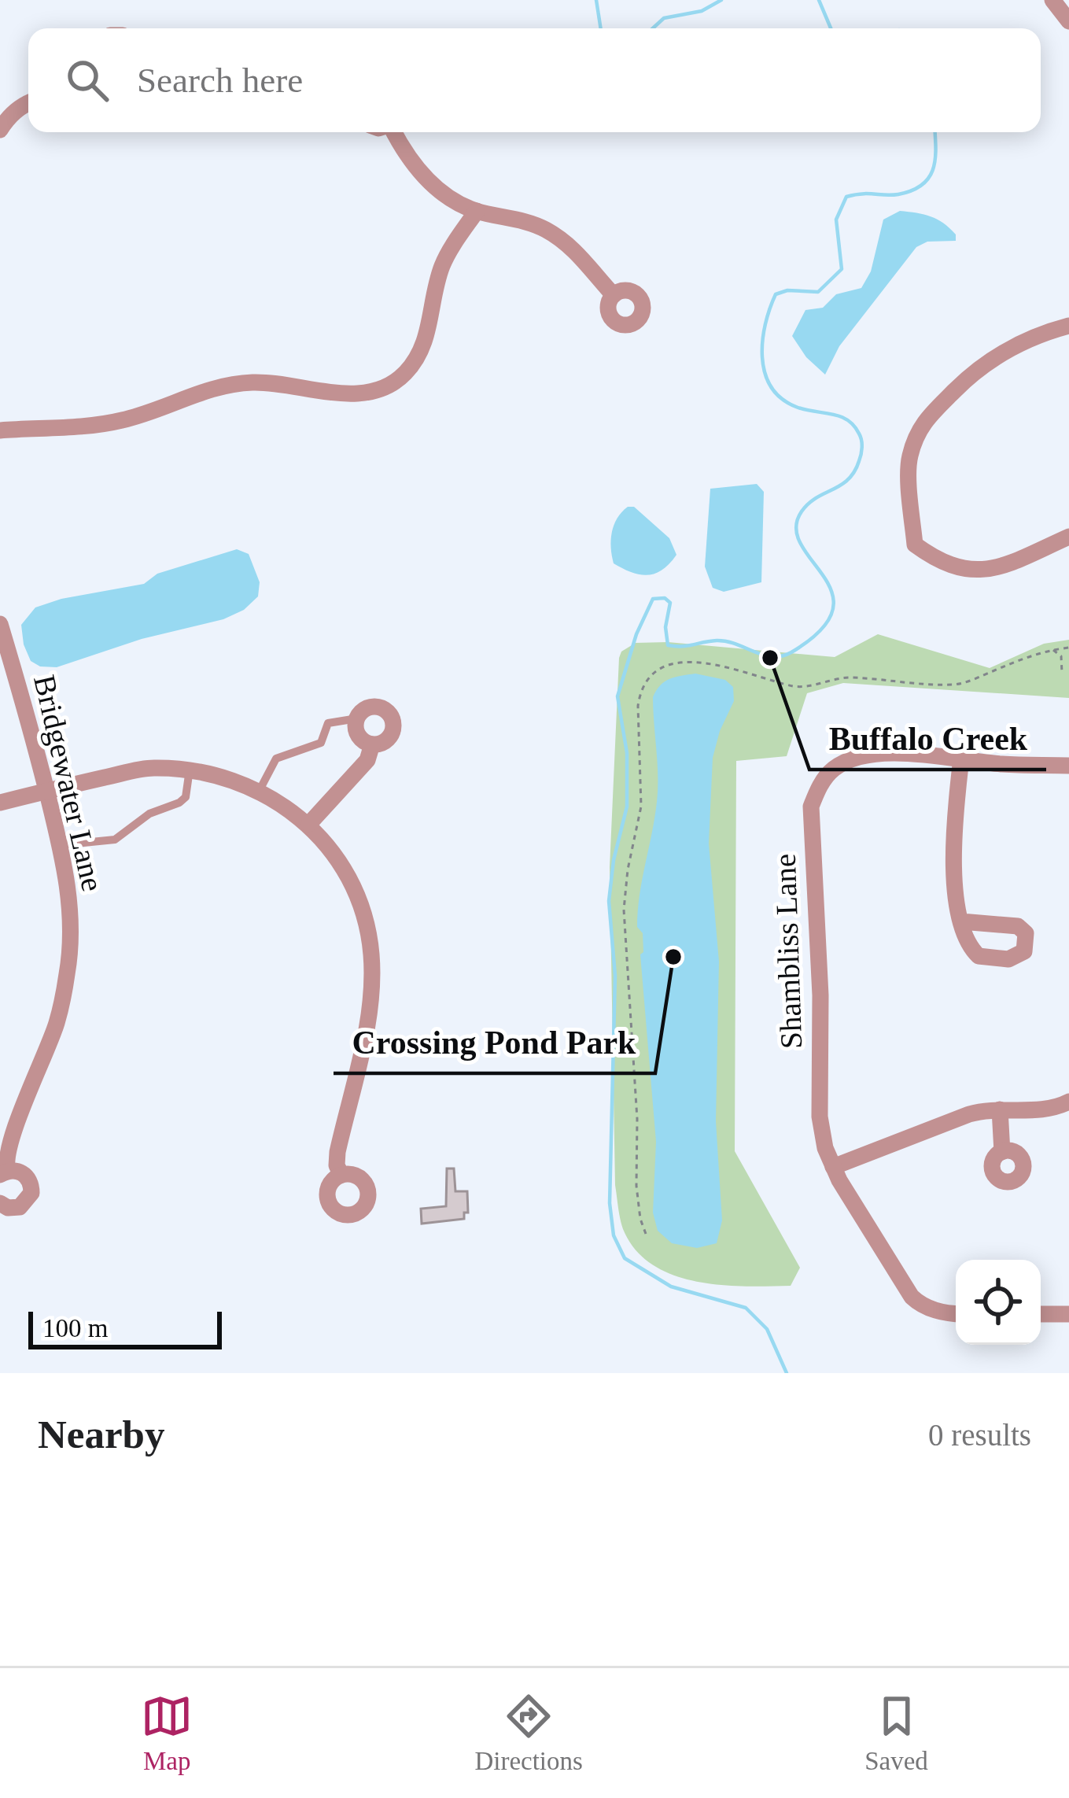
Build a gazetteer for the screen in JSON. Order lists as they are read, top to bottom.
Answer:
{
  "streets": {
    "street": ["Bridgewater Lane", "Shambliss Lane"]
  },
  "places": ["Buffalo Creek", "Crossing Pond Park"],
  "scale_bar": "100 m",
  "page": {
    "search": "Search here",
    "scale": "100 m",
    "heading": ["Nearby", "0 results"],
    "nav": ["Map", "Directions", "Saved"]
  }
}
